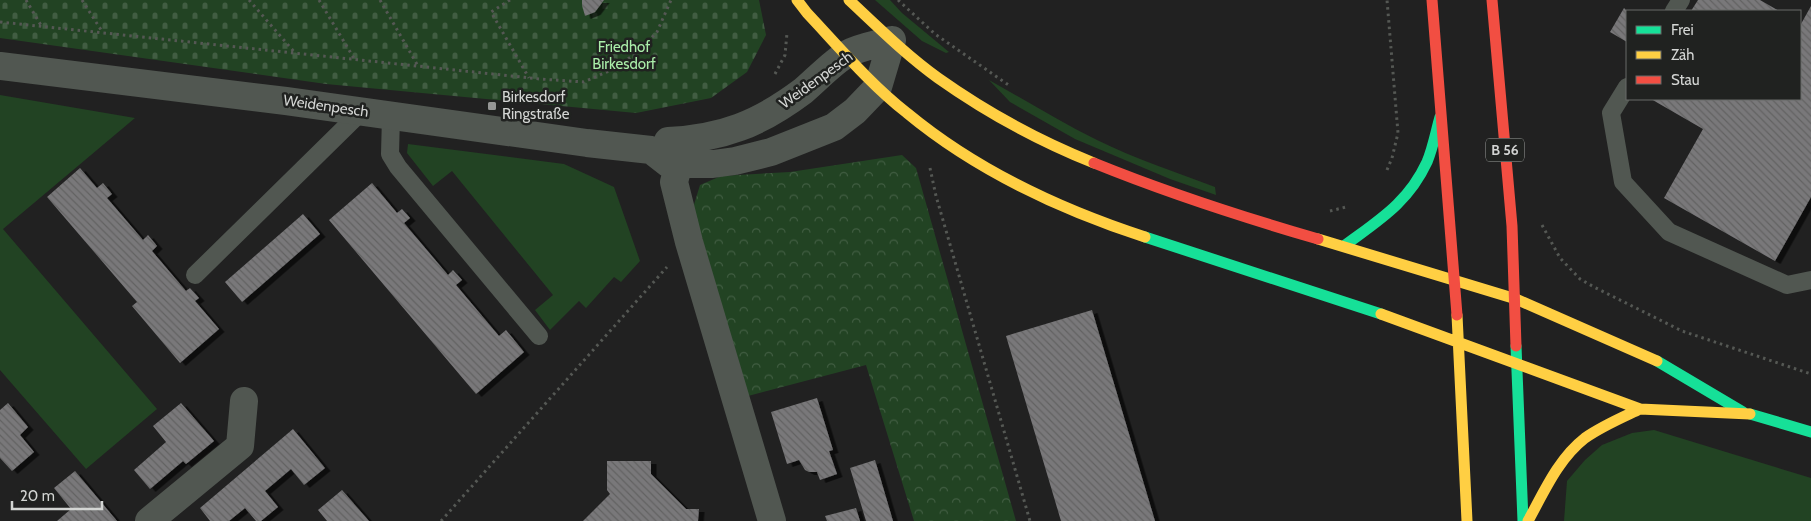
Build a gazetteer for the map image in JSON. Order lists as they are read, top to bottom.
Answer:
{
  "streets": {
    "main road": ["B 56"],
    "street": ["Weidenpesch"]
  },
  "parks": ["Friedhof Birkesdorf"],
  "places": {
    "transit": ["Birkesdorf Ringstraße"]
  },
  "legend": ["Frei", "Zäh", "Stau"],
  "scale_bar": "20 m"
}
